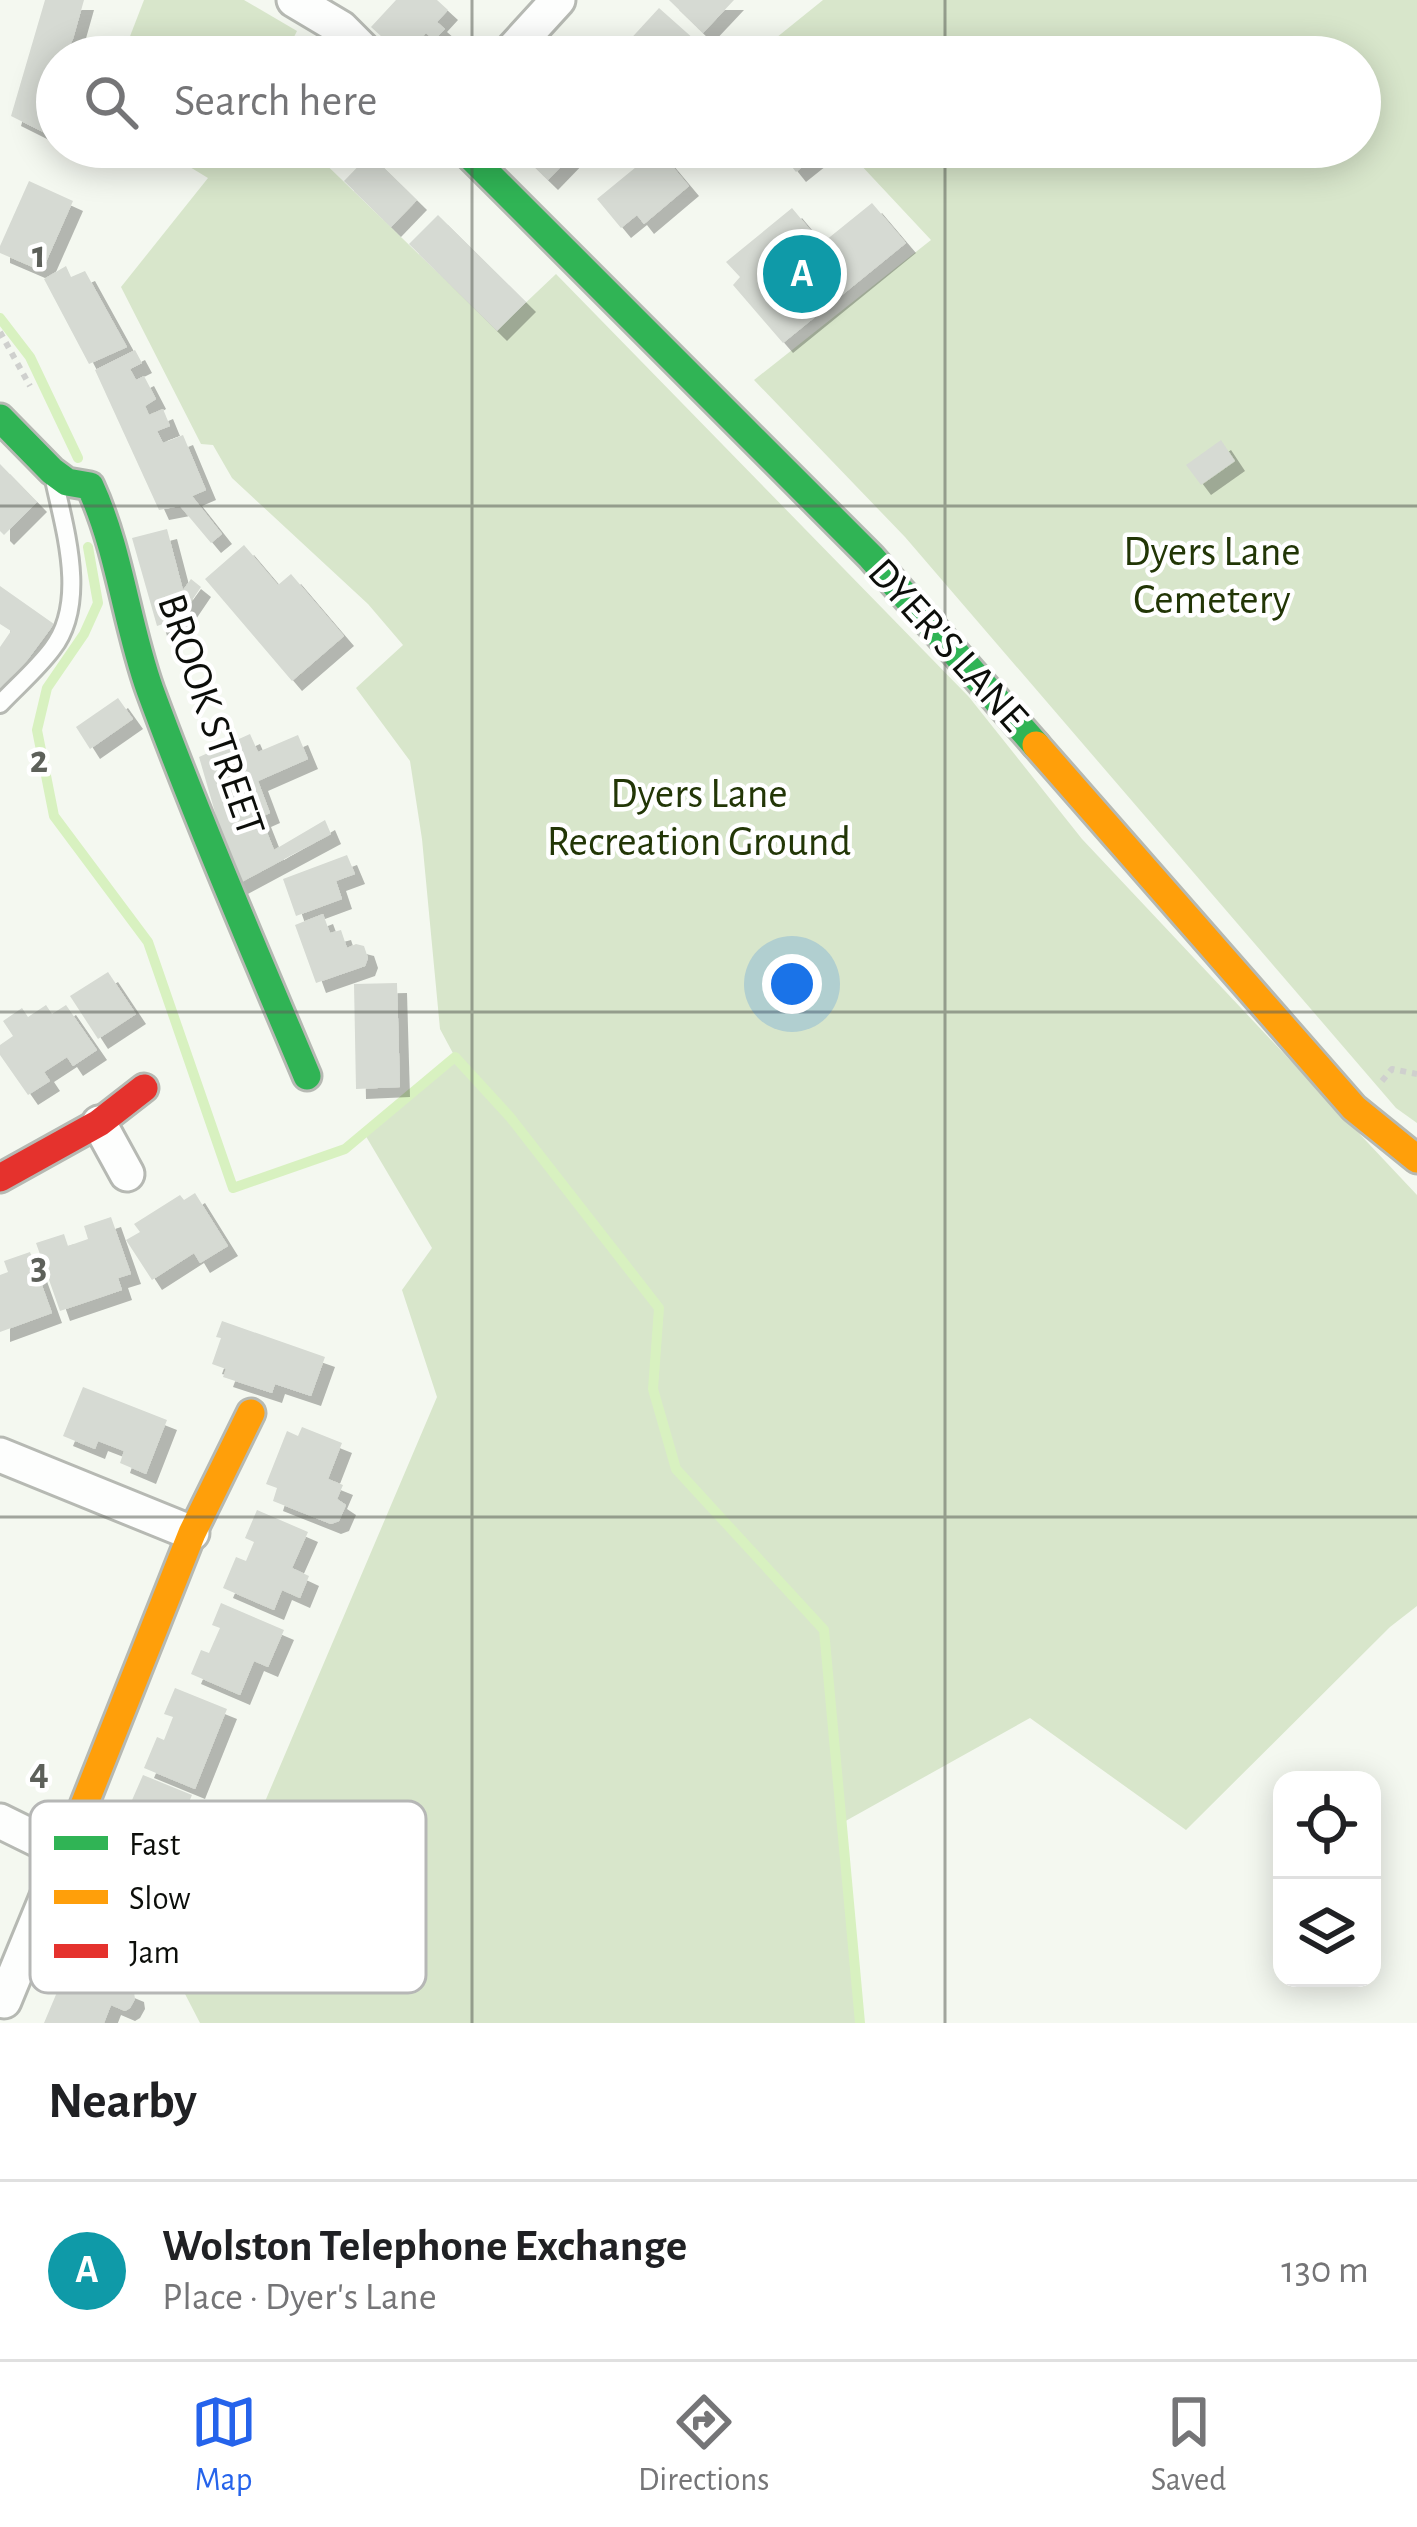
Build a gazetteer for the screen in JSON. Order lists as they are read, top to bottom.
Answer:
{
  "streets": {
    "street": ["DYER'S LANE", "BROOK STREET"]
  },
  "parks": ["Dyers Lane Cemetery", "Dyers Lane Recreation Ground"],
  "legend": ["Fast", "Slow", "Jam"],
  "page": {
    "search": "Search here",
    "pins": "A",
    "heading": "Nearby",
    "list": [
      {
        "mark": "A",
        "name": "Wolston Telephone Exchange",
        "note": "Place · Dyer's Lane",
        "value": "130 m"
      }
    ],
    "nav": ["Map", "Directions", "Saved"]
  },
  "grid": {
    "rows": [
      "1",
      "2",
      "3",
      "4"
    ]
  }
}
